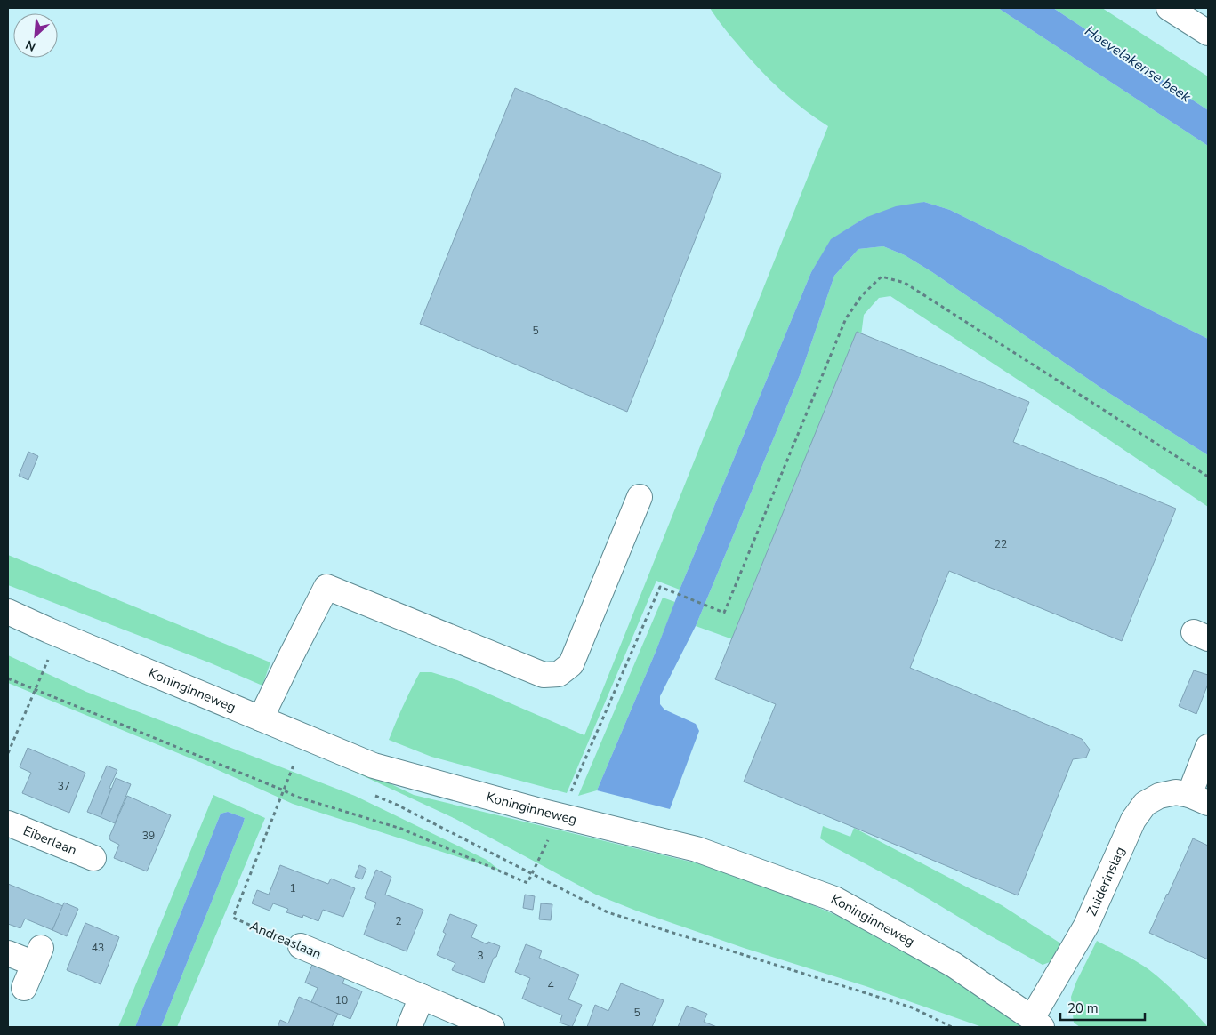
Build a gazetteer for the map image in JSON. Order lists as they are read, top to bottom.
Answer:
{
  "streets": {
    "main road": [
      "Koninginneweg",
      "Eiberlaan",
      "Zuiderinslag",
      "Andreaslaan"
    ]
  },
  "crossings": [
    ["Koninginneweg", "Zuiderinslag"]
  ],
  "water": ["Hoevelakense beek"],
  "house_numbers": [
    "5",
    "22",
    "37",
    "39",
    "1",
    "2",
    "43",
    "3",
    "4",
    "10",
    "5"
  ],
  "scale_bar": "20 m",
  "north": "bottom left"
}
